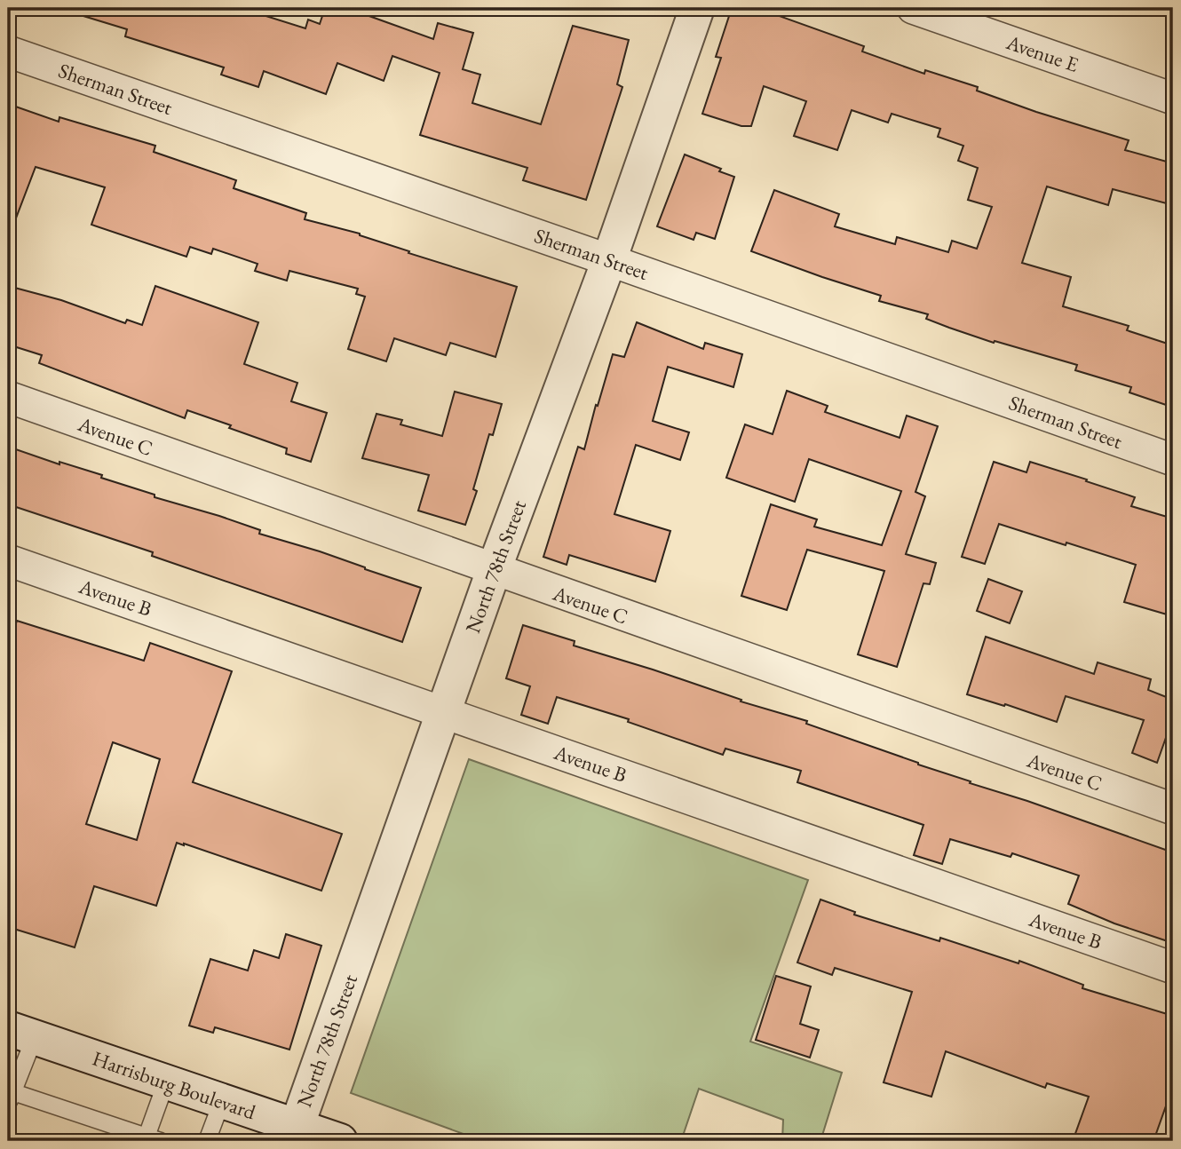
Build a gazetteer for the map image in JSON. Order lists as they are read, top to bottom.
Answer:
{
  "streets": {
    "street": [
      "Avenue E",
      "Sherman Street",
      "Avenue C",
      "North 78th Street",
      "Avenue B",
      "Harrisburg Boulevard"
    ]
  },
  "crossings": [
    ["Sherman Street", "North 78th Street"],
    ["Avenue C", "North 78th Street"],
    ["North 78th Street", "Avenue B"],
    ["North 78th Street", "Harrisburg Boulevard"]
  ]
}
